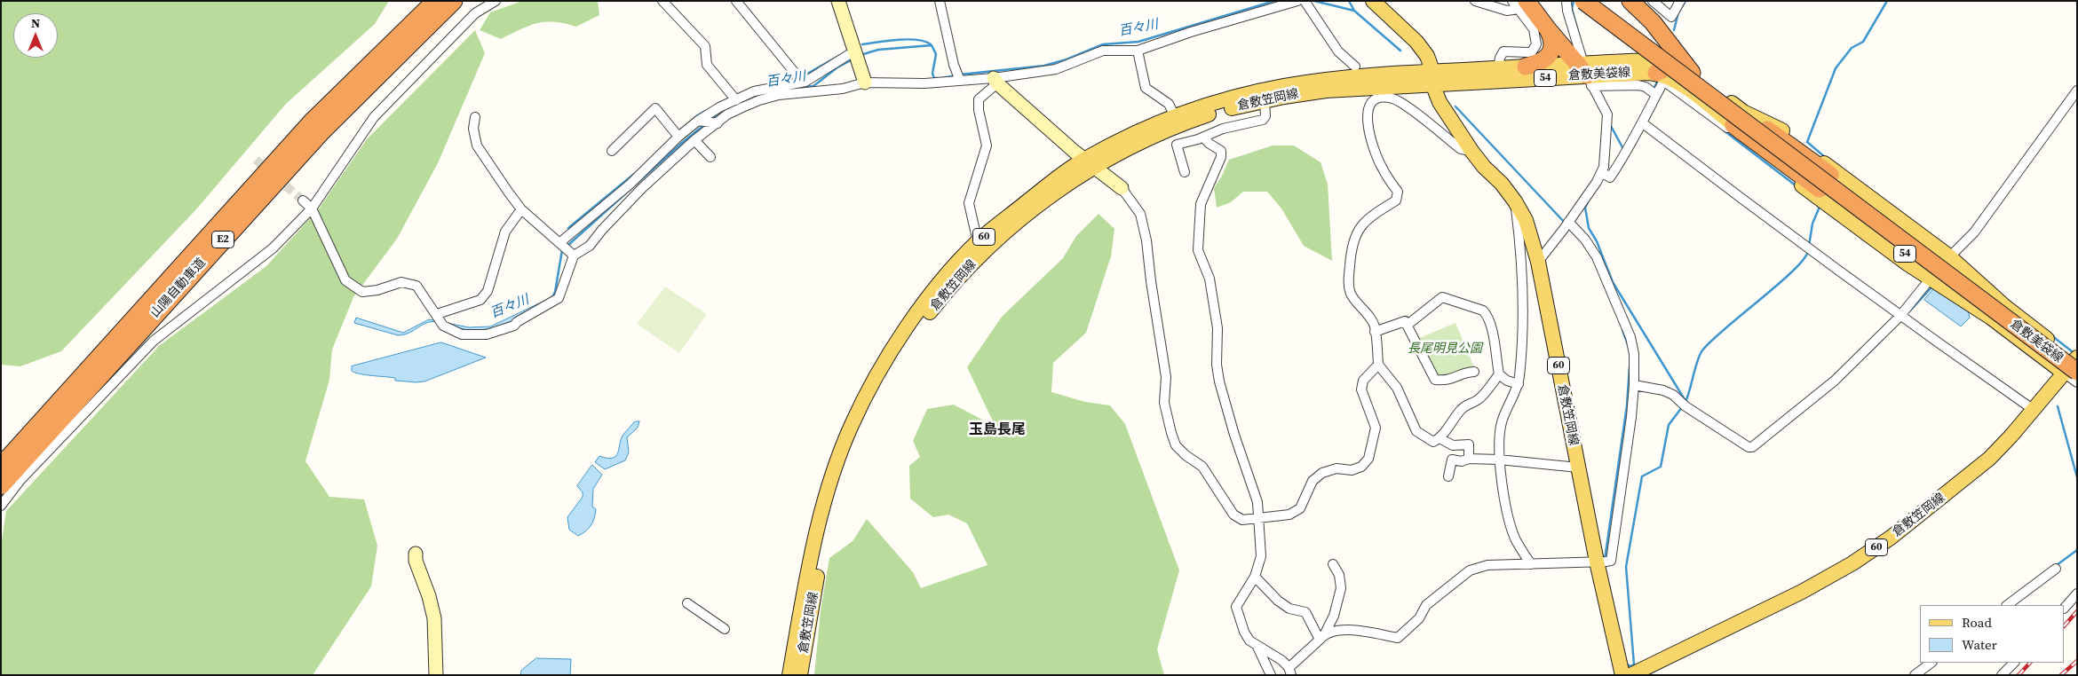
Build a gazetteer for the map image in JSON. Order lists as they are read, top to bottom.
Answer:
{
  "streets": {
    "highway": [
      "倉敷美袋線",
      "54",
      "E2",
      "山陽自動車道"
    ],
    "main road": ["倉敷笠岡線", "60"]
  },
  "crossings": [
    ["倉敷美袋線", "54"],
    ["倉敷美袋線", "倉敷笠岡線"]
  ],
  "districts": ["玉島長尾"],
  "water": ["百々川"],
  "parks": ["長尾明見公園"],
  "legend": ["Road", "Water"],
  "north": "top"
}
